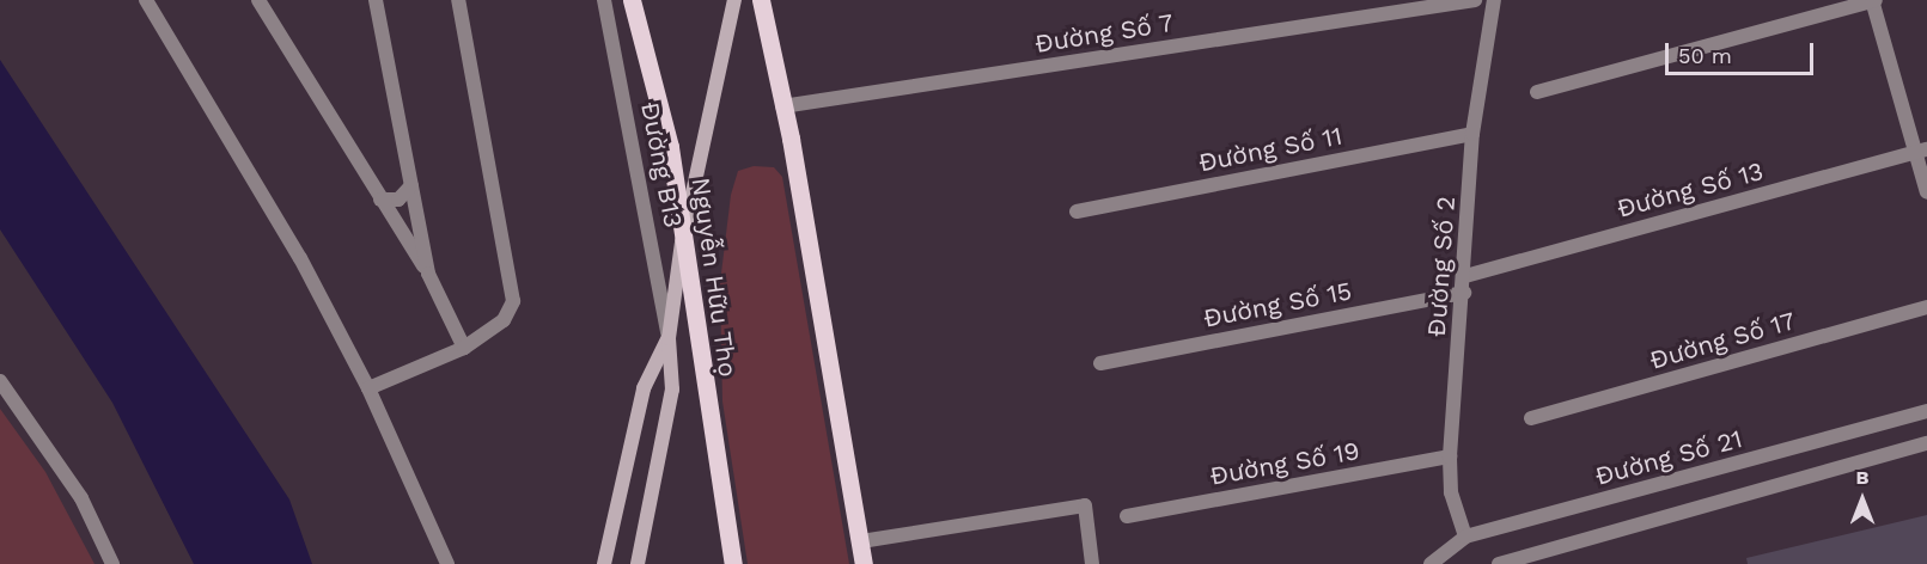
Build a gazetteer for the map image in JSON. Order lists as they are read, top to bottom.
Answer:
{
  "streets": {
    "main road": ["Nguyễn Hữu Thọ"],
    "street": [
      "Đường Số 7",
      "Đường Số 11",
      "Đường B13",
      "Đường Số 13",
      "Đường Số 2",
      "Đường Số 15",
      "Đường Số 17",
      "Đường Số 21",
      "Đường Số 19"
    ]
  },
  "crossings": [
    ["Đường Số 11", "Đường Số 2"],
    ["Đường Số 13", "Đường Số 2"],
    ["Đường Số 2", "Đường Số 15"],
    ["Đường Số 2", "Đường Số 21"],
    ["Đường Số 2", "Đường Số 19"]
  ],
  "scale_bar": "50 m",
  "north": "top"
}
